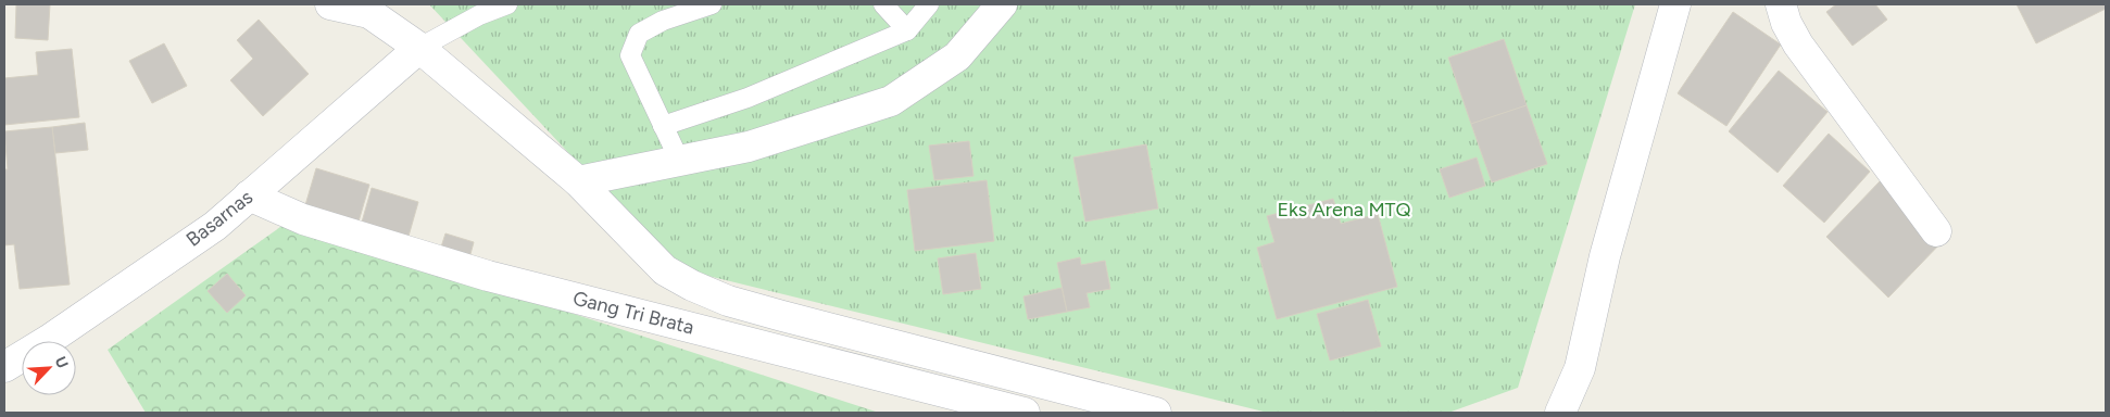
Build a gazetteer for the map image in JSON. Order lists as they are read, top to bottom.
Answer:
{
  "streets": {
    "street": ["Basarnas", "Gang Tri Brata"]
  },
  "crossings": [
    ["Basarnas", "Gang Tri Brata"]
  ],
  "parks": ["Eks Arena MTQ"],
  "north": "top right"
}
